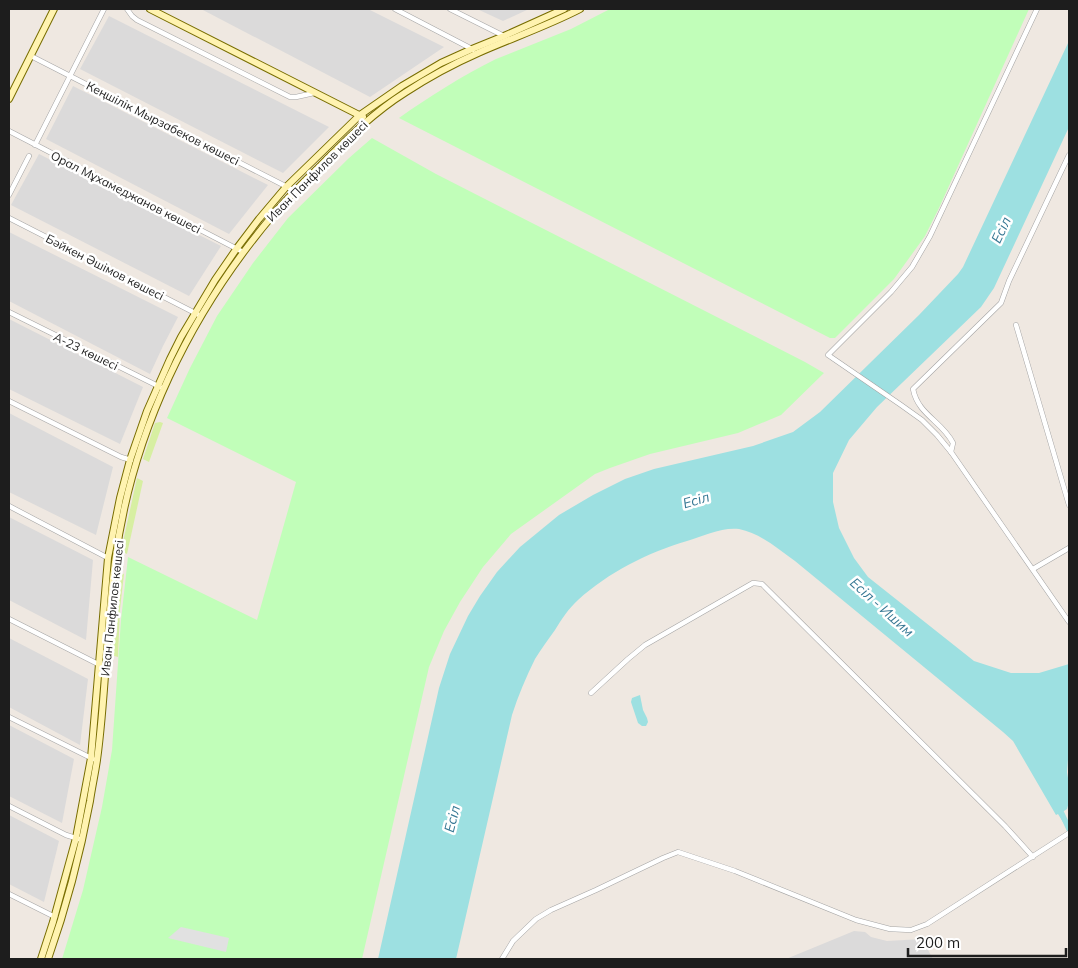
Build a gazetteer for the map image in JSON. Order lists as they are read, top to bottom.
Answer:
{
  "streets": {
    "street": [
      "Кеңшілік Мырзабеков көшесі",
      "Иван Панфилов көшесі",
      "Орал Мұхамеджанов көшесі",
      "Бәйкен Әшімов көшесі",
      "А-23 көшесі"
    ]
  },
  "crossings": [
    ["Кеңшілік Мырзабеков көшесі", "Иван Панфилов көшесі"],
    ["Иван Панфилов көшесі", "Орал Мұхамеджанов көшесі"],
    ["Иван Панфилов көшесі", "Бәйкен Әшімов көшесі"],
    ["Иван Панфилов көшесі", "А-23 көшесі"]
  ],
  "water": ["Есіл", "Есіл - Ишим"],
  "scale_bar": "200 m"
}
